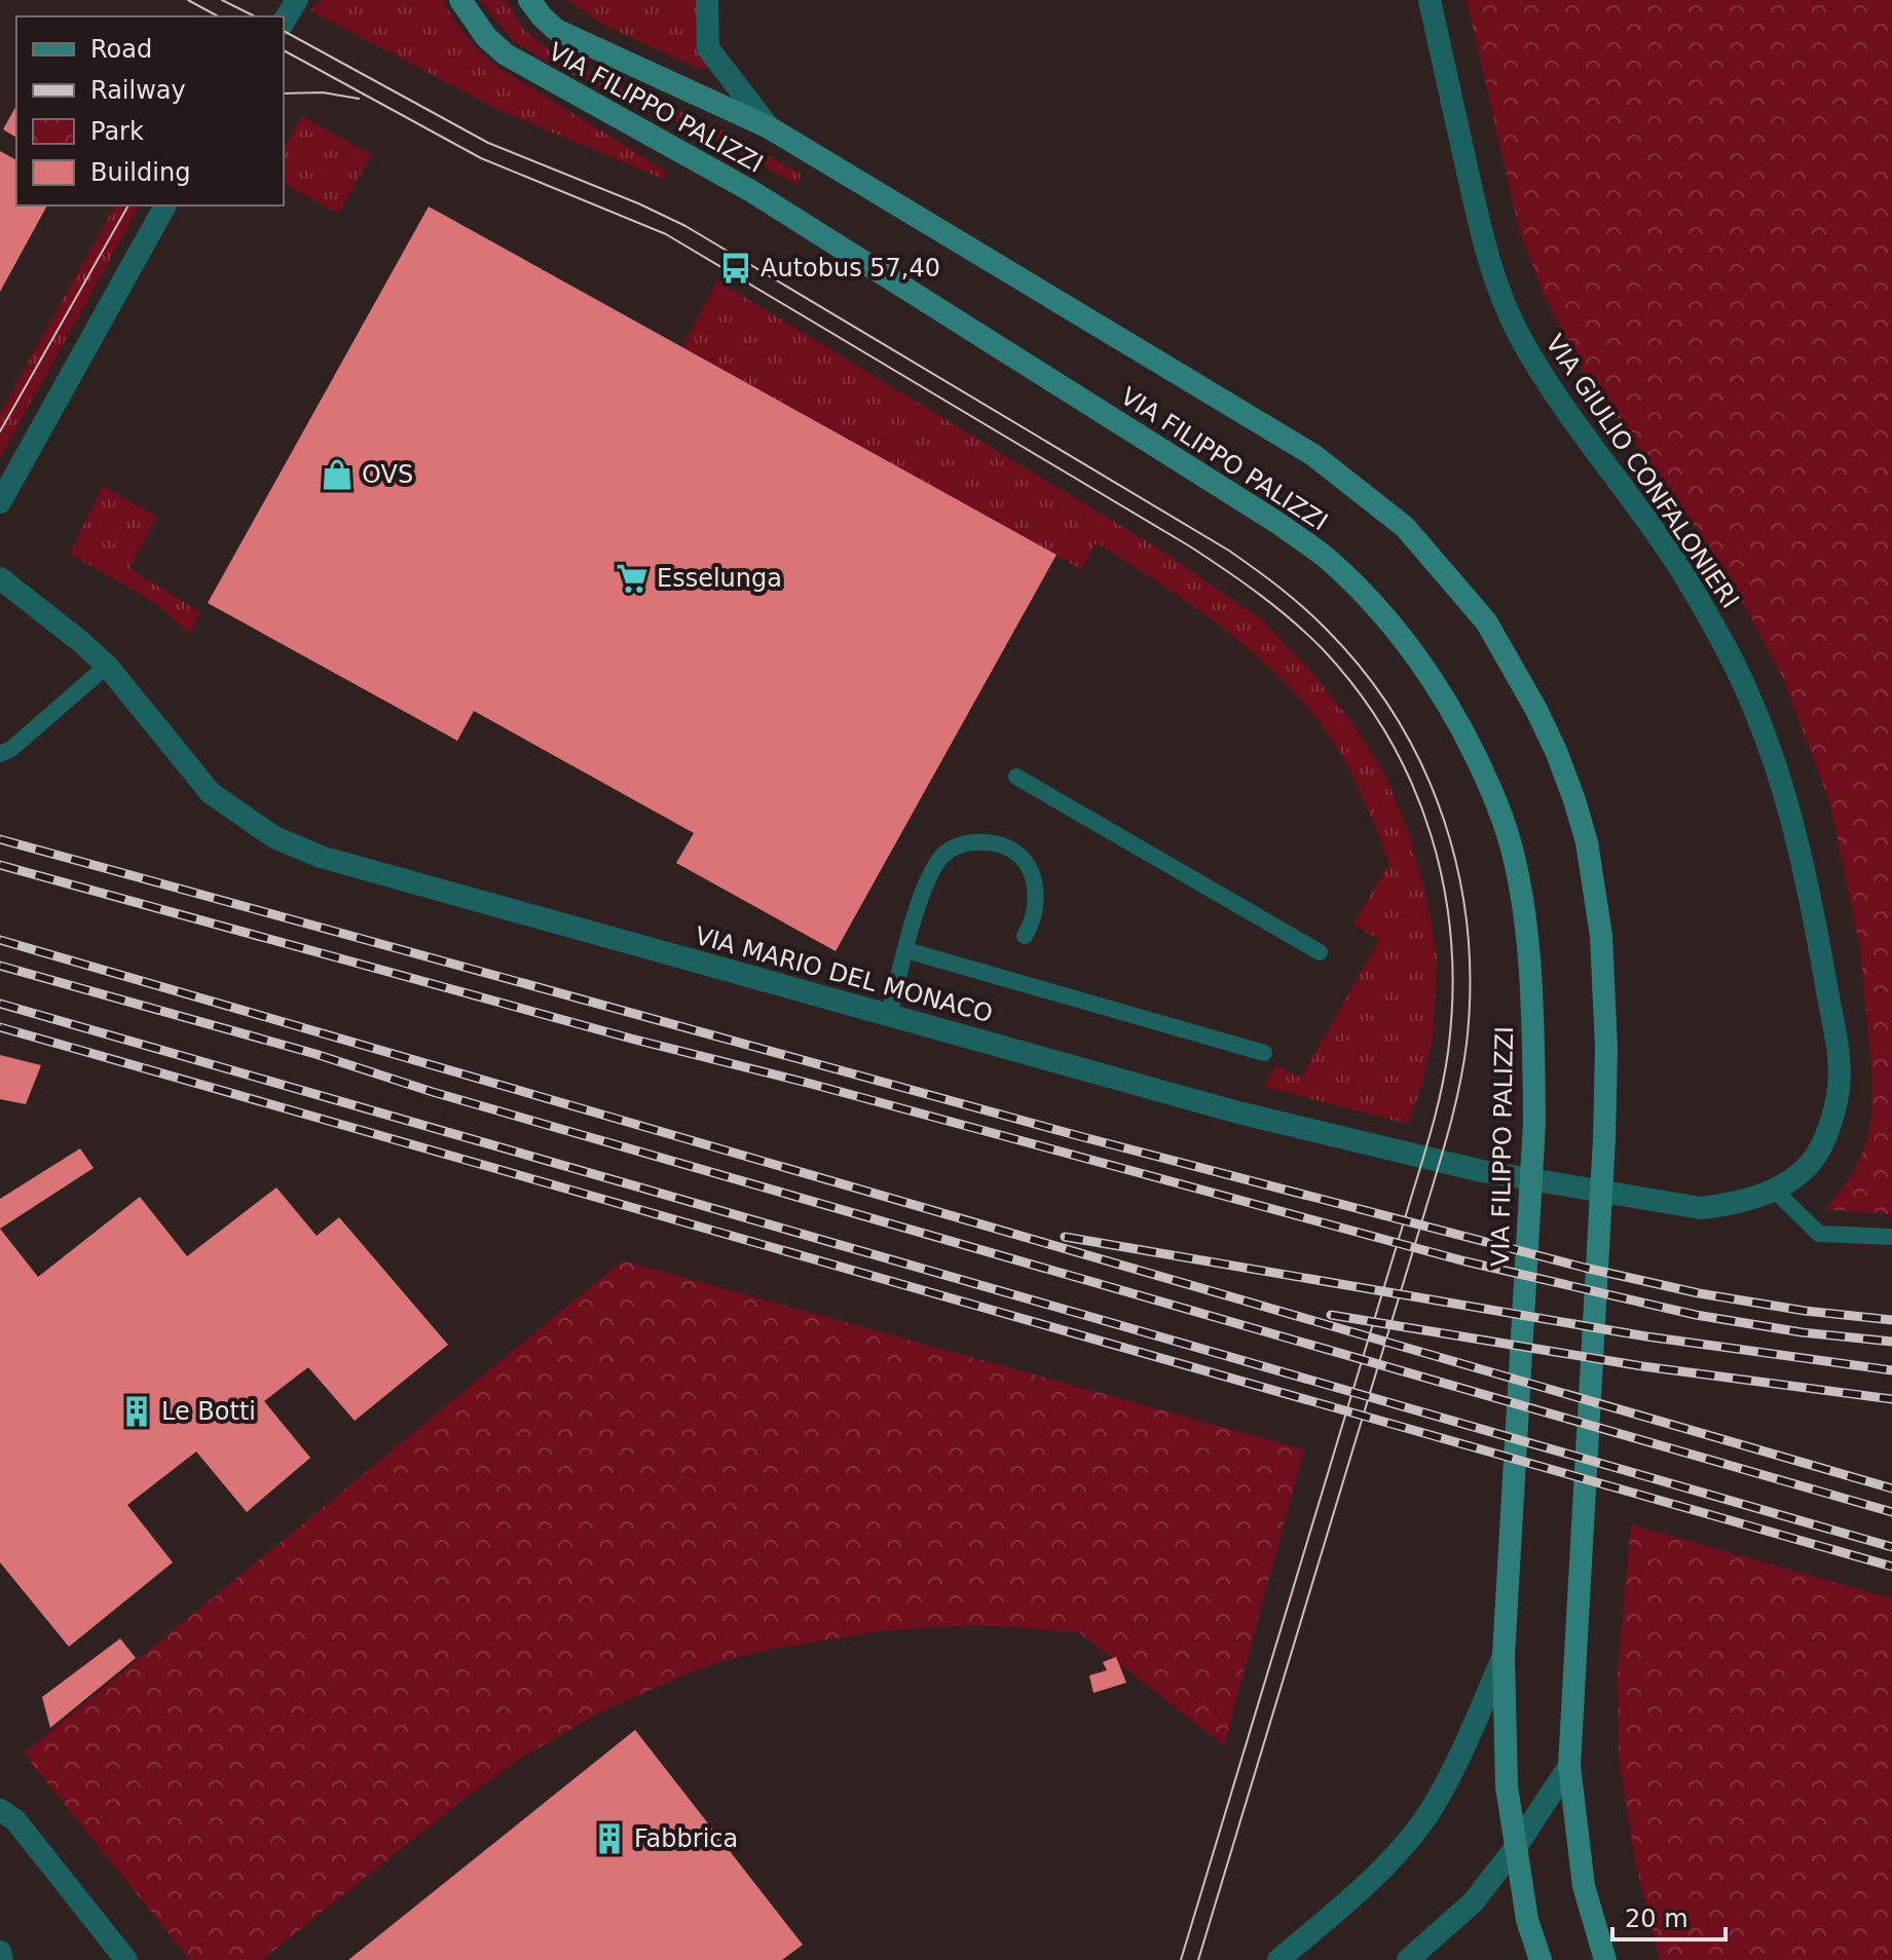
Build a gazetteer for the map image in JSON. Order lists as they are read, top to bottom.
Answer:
{
  "streets": {
    "main road": ["VIA FILIPPO PALIZZI"],
    "street": ["VIA GIULIO CONFALONIERI", "VIA MARIO DEL MONACO"]
  },
  "crossings": [
    ["VIA GIULIO CONFALONIERI", "VIA MARIO DEL MONACO"]
  ],
  "places": {
    "bus stop": ["Autobus 57,40"],
    "shop": ["OVS"],
    "supermarket": ["Esselunga"],
    "building": ["Le Botti", "Fabbrica"]
  },
  "legend": [
    "Road",
    "Railway",
    "Park",
    "Building"
  ],
  "scale_bar": "20 m"
}
